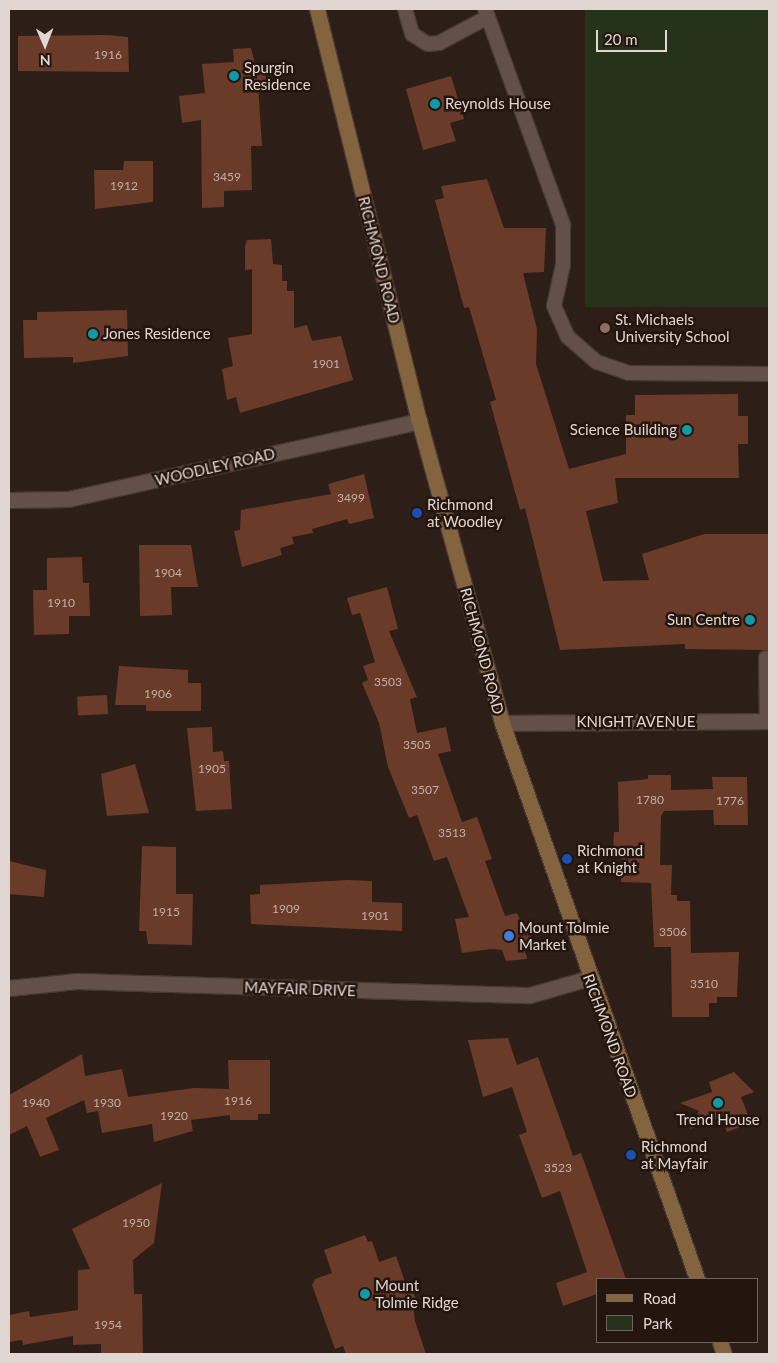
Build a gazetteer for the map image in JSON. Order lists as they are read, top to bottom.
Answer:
{
  "streets": {
    "main road": ["RICHMOND ROAD"],
    "street": ["WOODLEY ROAD", "KNIGHT AVENUE", "MAYFAIR DRIVE"]
  },
  "crossings": [
    ["RICHMOND ROAD", "WOODLEY ROAD"],
    ["RICHMOND ROAD", "KNIGHT AVENUE"],
    ["RICHMOND ROAD", "MAYFAIR DRIVE"]
  ],
  "places": [
    "Spurgin Residence",
    "Reynolds House",
    "St. Michaels University School",
    "Jones Residence",
    "Science Building",
    "Richmond at Woodley",
    "Sun Centre",
    "Richmond at Knight",
    "Mount Tolmie Market",
    "Trend House",
    "Richmond at Mayfair",
    "Mount Tolmie Ridge"
  ],
  "house_numbers": [
    "1916",
    "3459",
    "1912",
    "1901",
    "3499",
    "1904",
    "1910",
    "3503",
    "1906",
    "3505",
    "1905",
    "3507",
    "1780",
    "1776",
    "3513",
    "1909",
    "1915",
    "1901",
    "3506",
    "3510",
    "1916",
    "1940",
    "1930",
    "1920",
    "3523",
    "1950",
    "1954"
  ],
  "legend": ["Road", "Park"],
  "scale_bar": "20 m",
  "north": "bottom"
}
